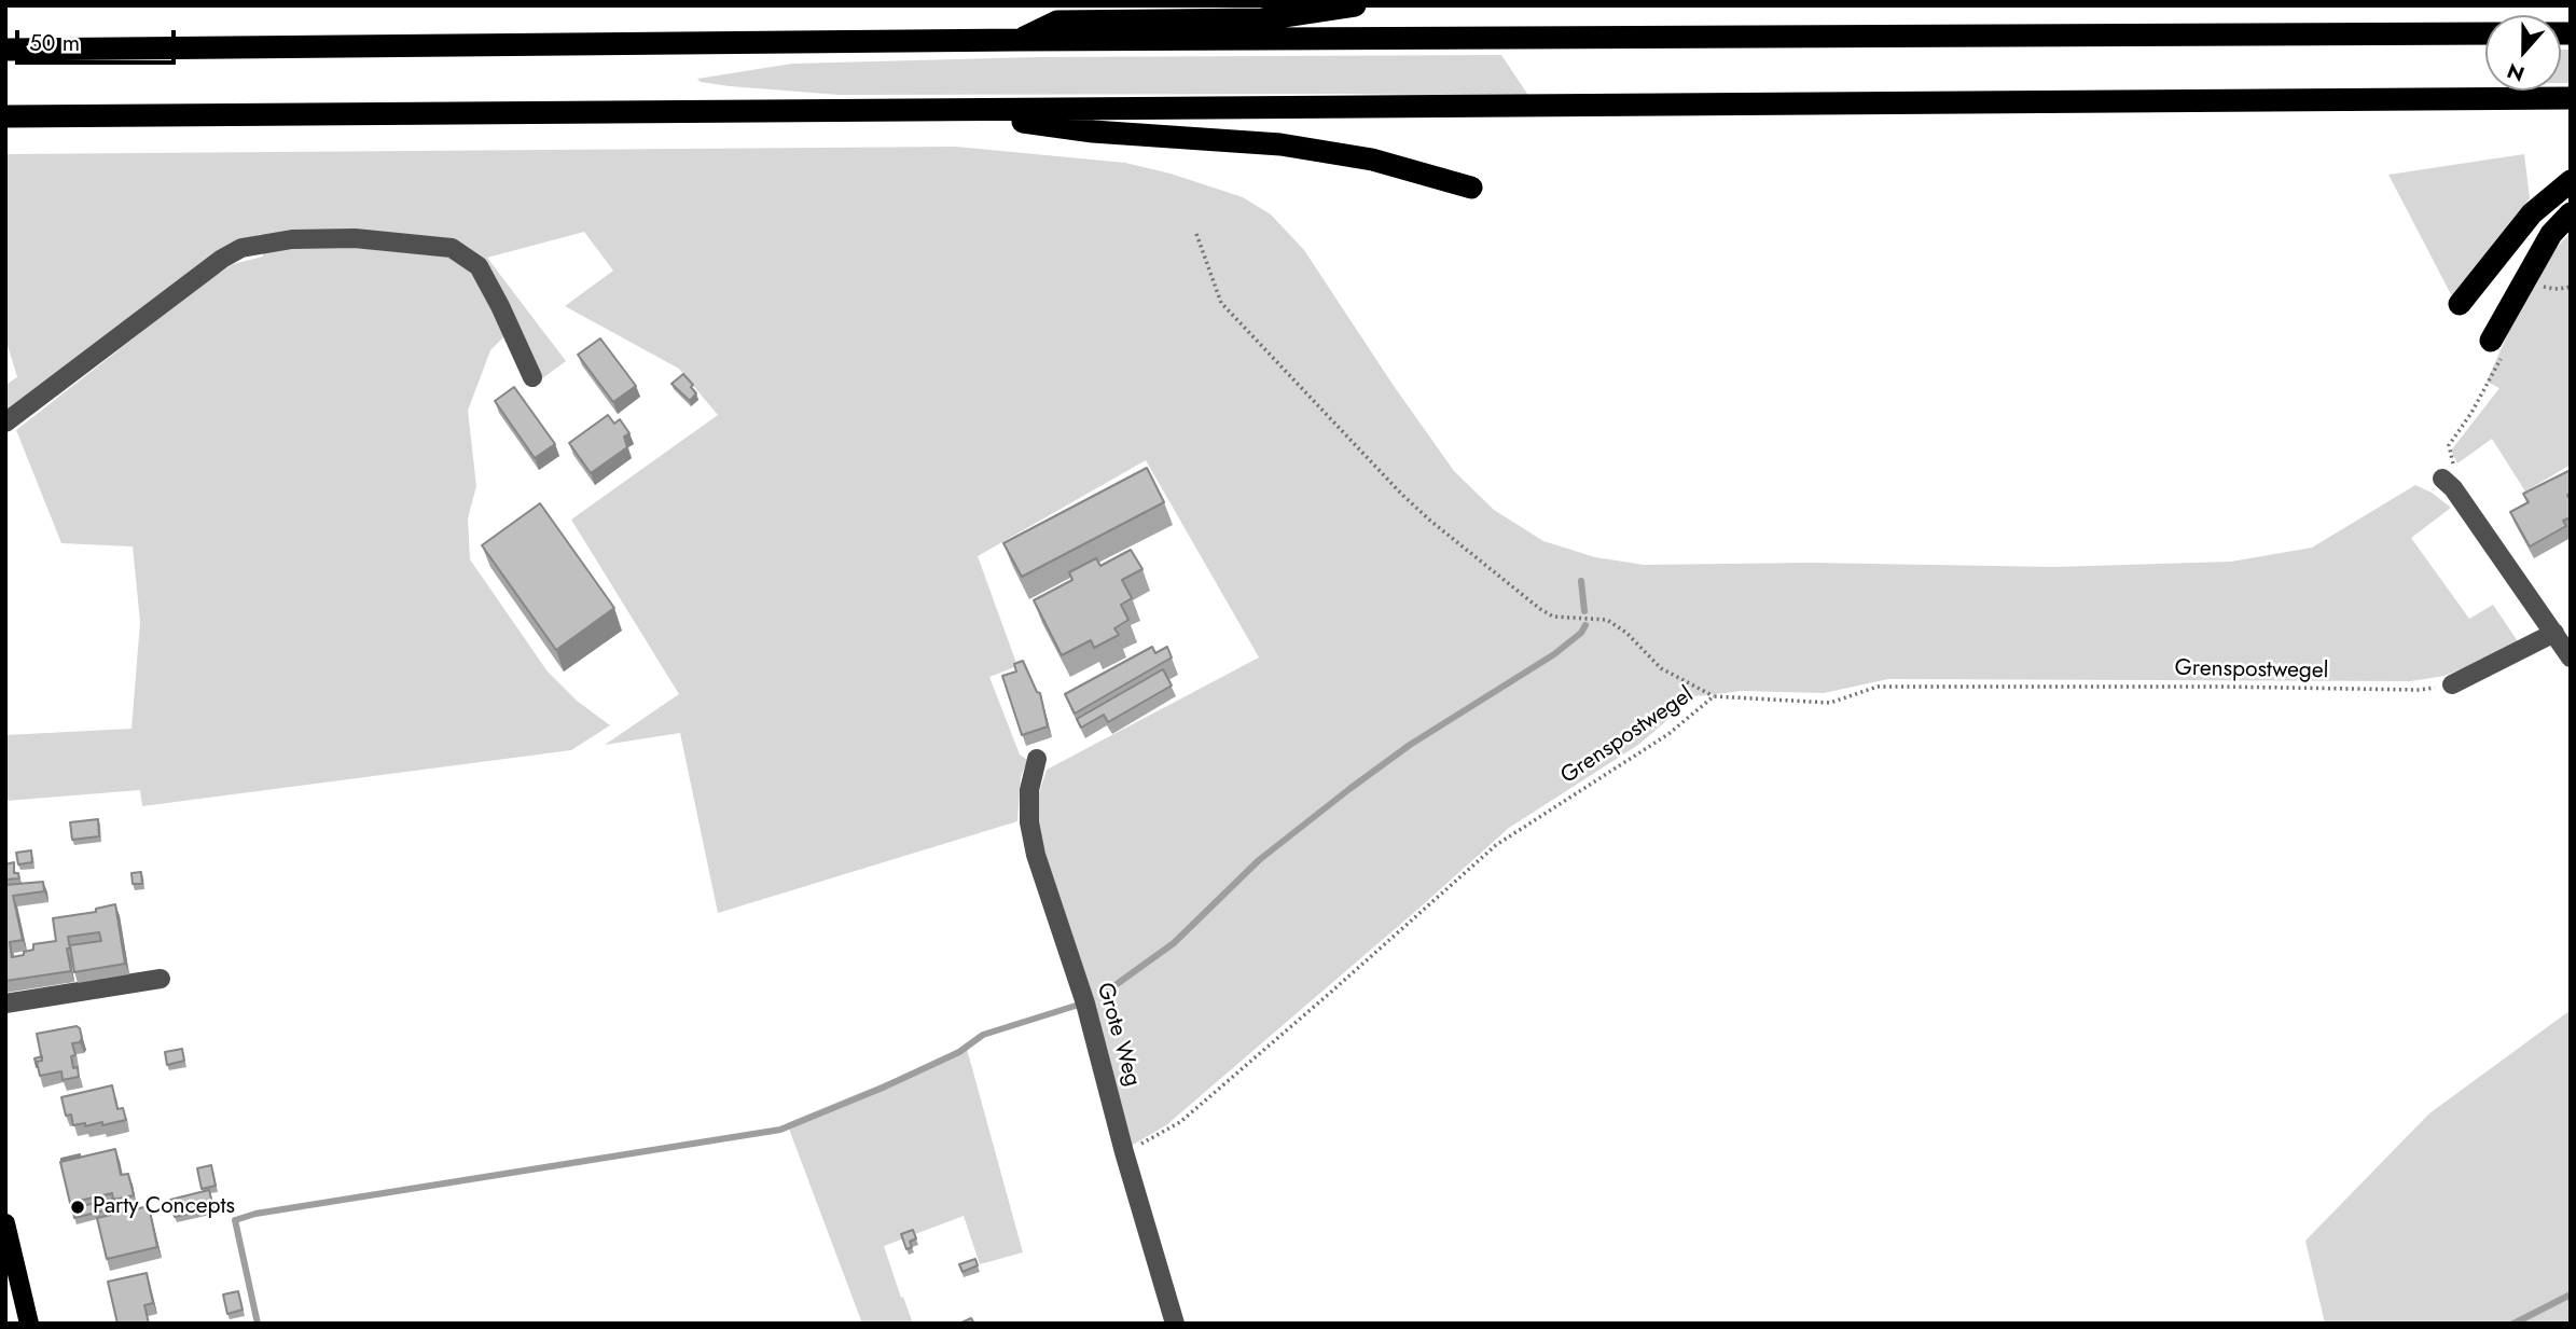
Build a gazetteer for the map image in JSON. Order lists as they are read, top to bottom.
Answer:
{
  "streets": {
    "street": ["Grote Weg"],
    "path": ["Grenspostwegel"]
  },
  "crossings": [
    ["Grenspostwegel", "Grote Weg"]
  ],
  "places": ["Party Concepts"],
  "scale_bar": "50 m",
  "north": "bottom"
}
